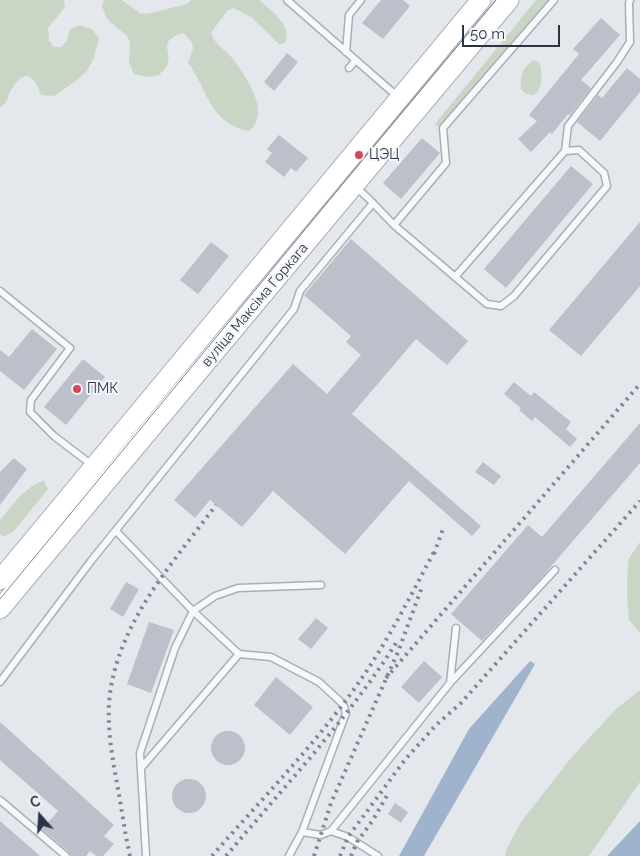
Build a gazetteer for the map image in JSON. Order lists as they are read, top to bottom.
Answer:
{
  "streets": {
    "main road": ["вуліца Максіма Горкага"]
  },
  "places": ["ЦЭЦ", "ПМК"],
  "scale_bar": "50 m",
  "north": "top"
}
